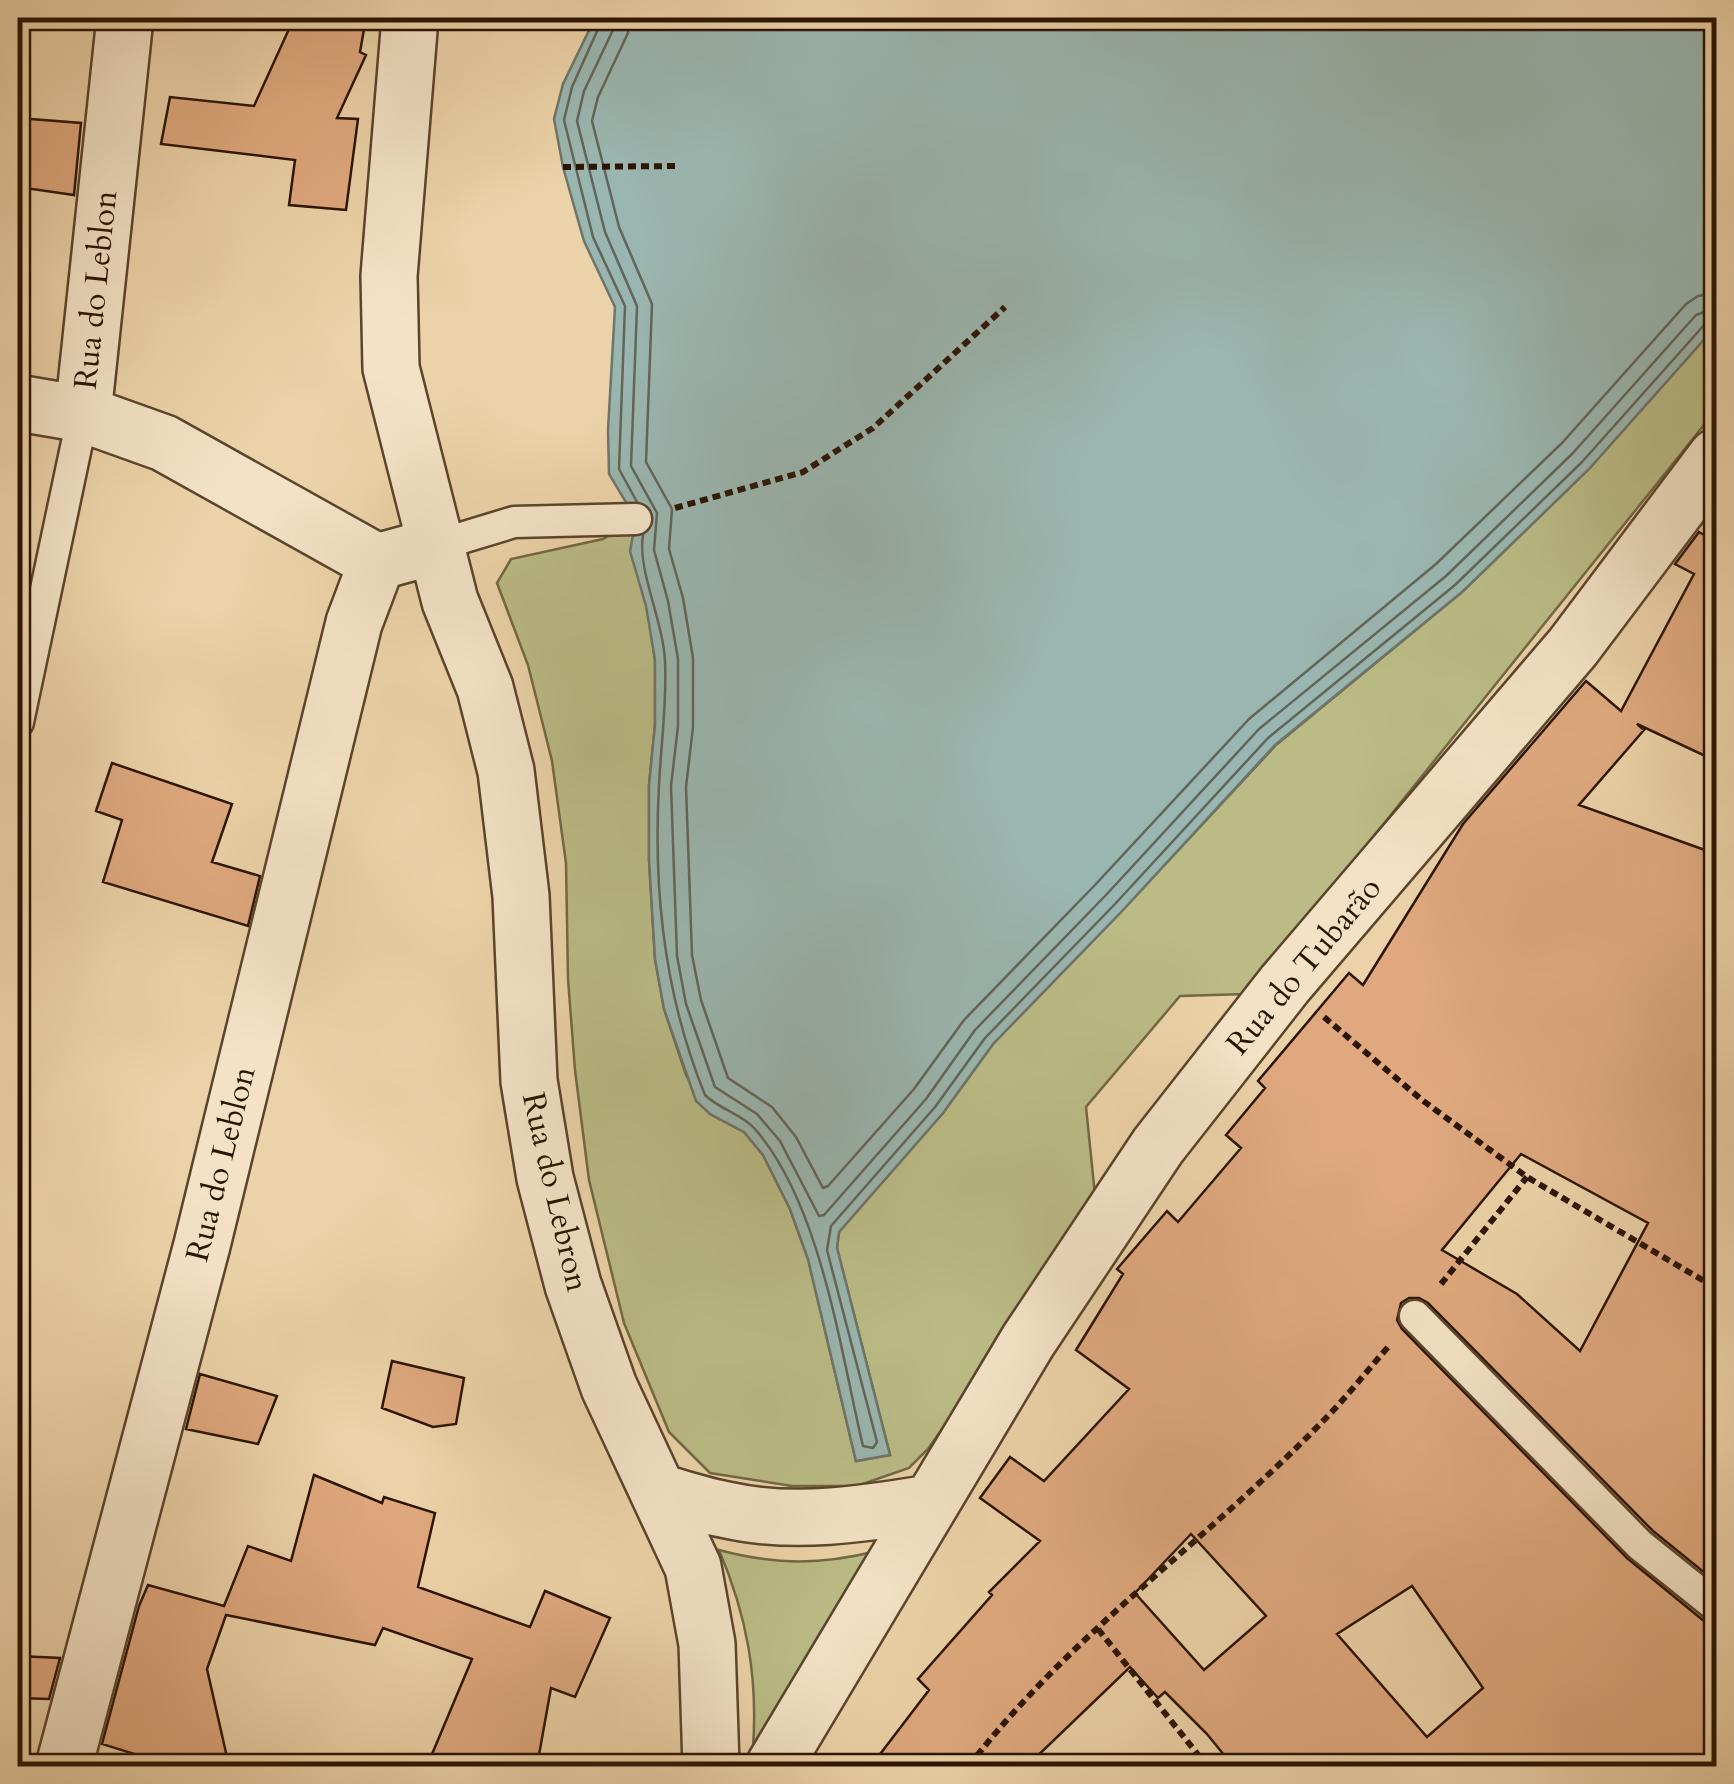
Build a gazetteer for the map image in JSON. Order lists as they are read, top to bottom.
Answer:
{
  "streets": {
    "street": ["Rua do Leblon", "Rua do Tubarão", "Rua do Lebron"]
  }
}
